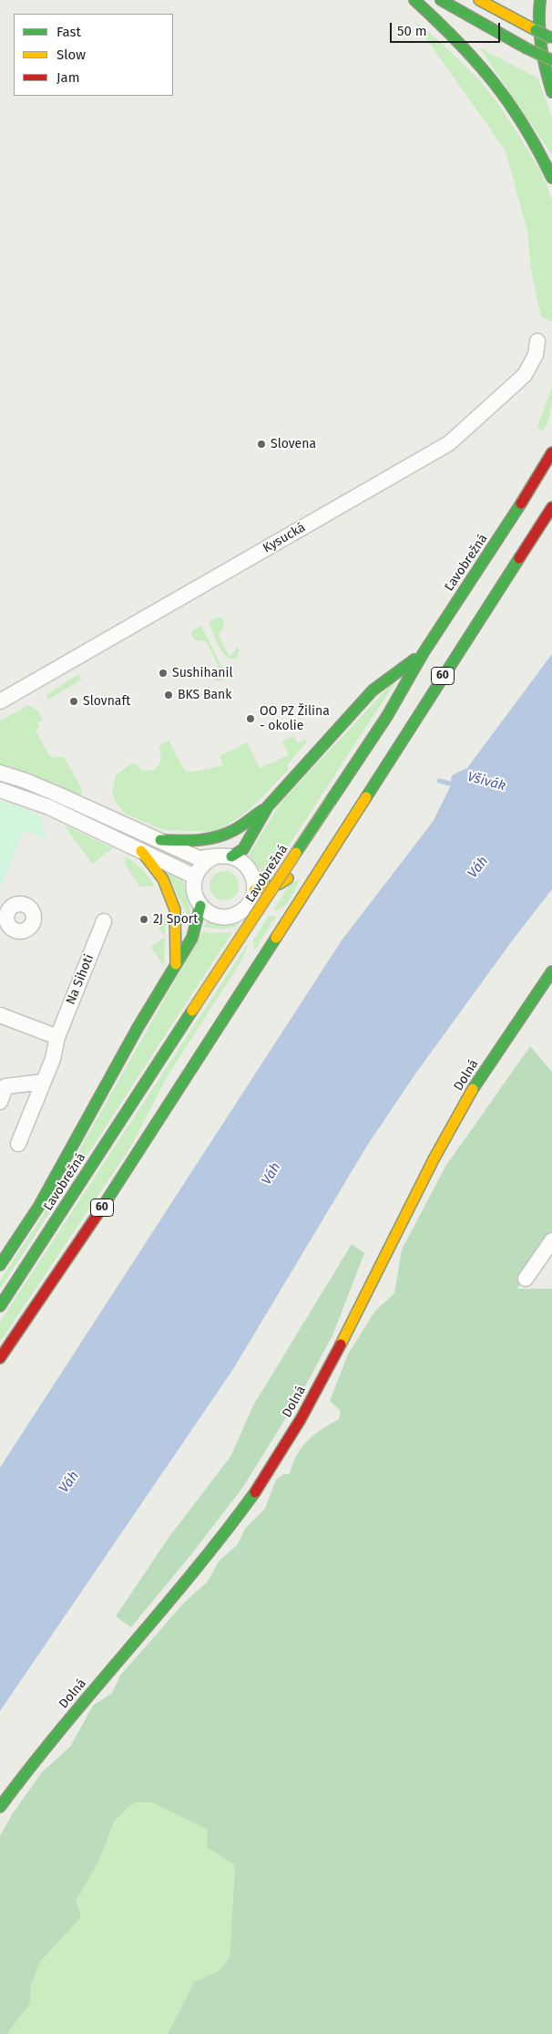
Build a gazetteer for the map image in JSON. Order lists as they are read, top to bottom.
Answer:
{
  "streets": {
    "main road": ["Ľavobrežná", "60", "Dolná"],
    "street": ["Kysucká", "Na Sihoti"]
  },
  "water": ["Všivák", "Váh"],
  "places": [
    "Slovena",
    "Sushihanil",
    "BKS Bank",
    "Slovnaft",
    "OO PZ Žilina - okolie",
    "2J Sport"
  ],
  "legend": ["Fast", "Slow", "Jam"],
  "scale_bar": "50 m"
}
